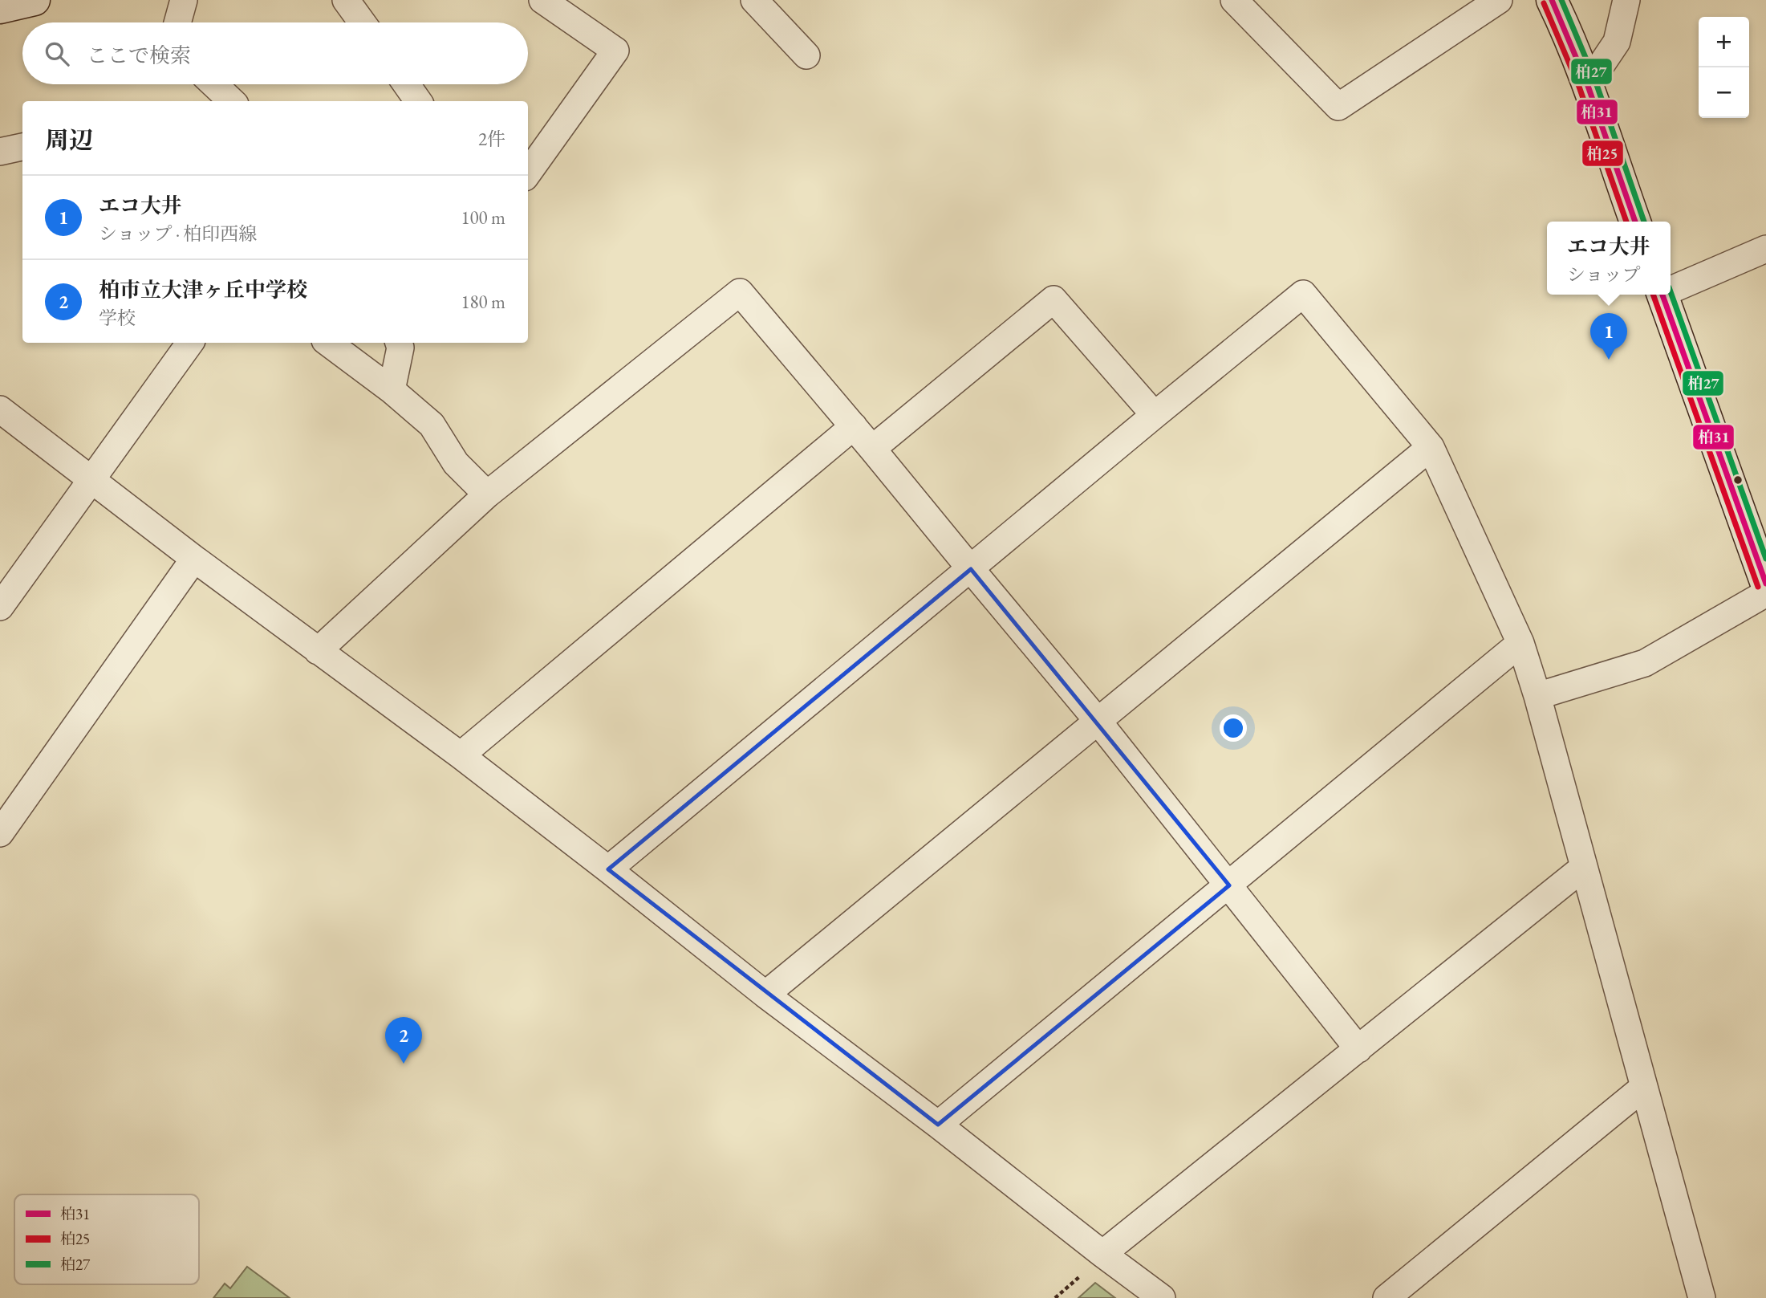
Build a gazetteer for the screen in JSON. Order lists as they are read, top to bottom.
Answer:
{
  "lines": ["transit line 柏31", "transit line 柏27", "transit line 柏25"],
  "legend": ["柏31", "柏25", "柏27"],
  "page": {
    "map_buttons": ["+", "−"],
    "search": "ここで検索",
    "heading": ["周辺", "2件"],
    "list": [
      {
        "mark": "1",
        "name": "エコ大井",
        "note": "ショップ · 柏印西線",
        "value": "100 m"
      },
      {
        "mark": "2",
        "name": "柏市立大津ヶ丘中学校",
        "note": "学校",
        "value": "180 m"
      }
    ],
    "popup": ["エコ大井", "ショップ"],
    "pins": ["1", "2"]
  }
}
